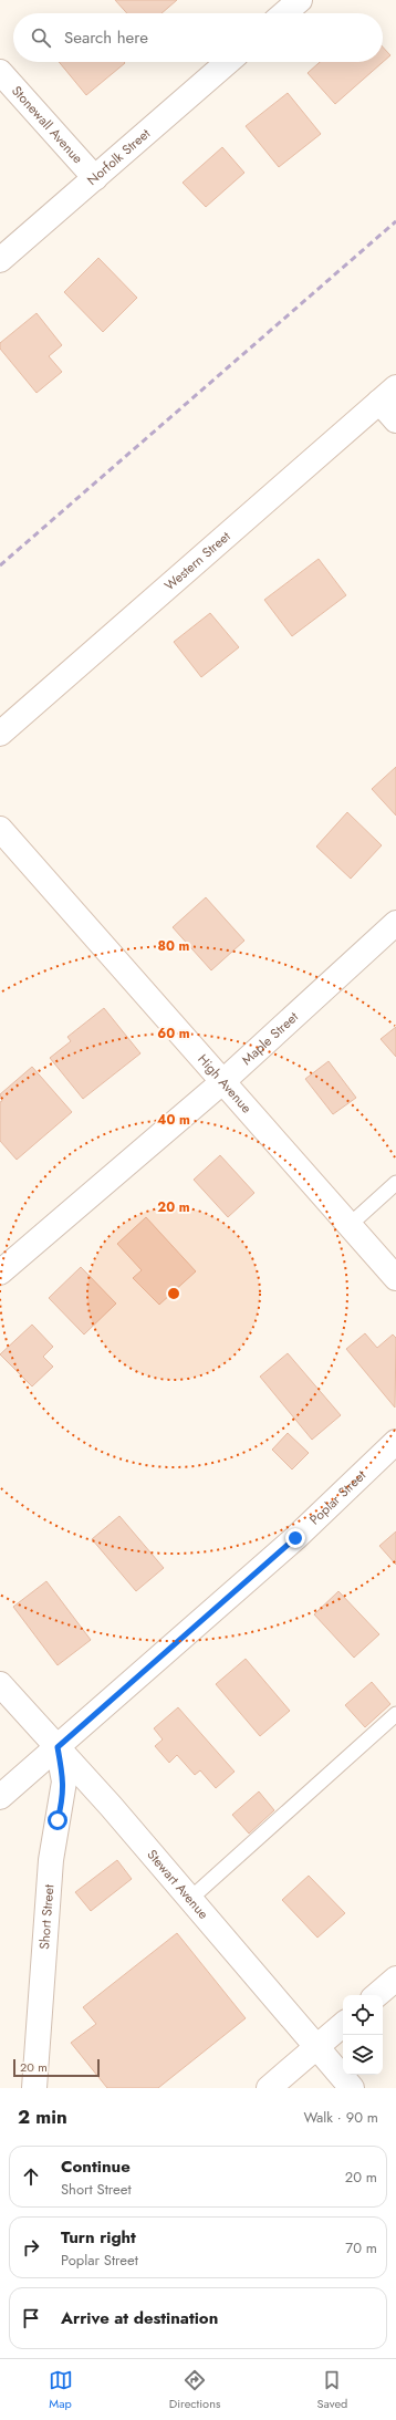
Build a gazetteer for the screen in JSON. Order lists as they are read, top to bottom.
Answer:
{
  "streets": {
    "street": [
      "Stonewall Avenue",
      "Norfolk Street",
      "Western Street",
      "Maple Street",
      "High Avenue",
      "Poplar Street",
      "Stewart Avenue",
      "Short Street"
    ]
  },
  "crossings": [
    ["Stonewall Avenue", "Norfolk Street"],
    ["Maple Street", "High Avenue"],
    ["Poplar Street", "Stewart Avenue"],
    ["Poplar Street", "Short Street"],
    ["Stewart Avenue", "Short Street"]
  ],
  "scale_bar": "20 m",
  "page": {
    "search": "Search here",
    "scale": "20 m",
    "heading": ["2 min", "Walk · 90 m"],
    "list": [
      ["Continue", "Short Street", "20 m"],
      ["Turn right", "Poplar Street", "70 m"],
      "Arrive at destination"
    ],
    "nav": ["Map", "Directions", "Saved"]
  },
  "rings": [
    "80 m",
    "60 m",
    "40 m",
    "20 m"
  ]
}
